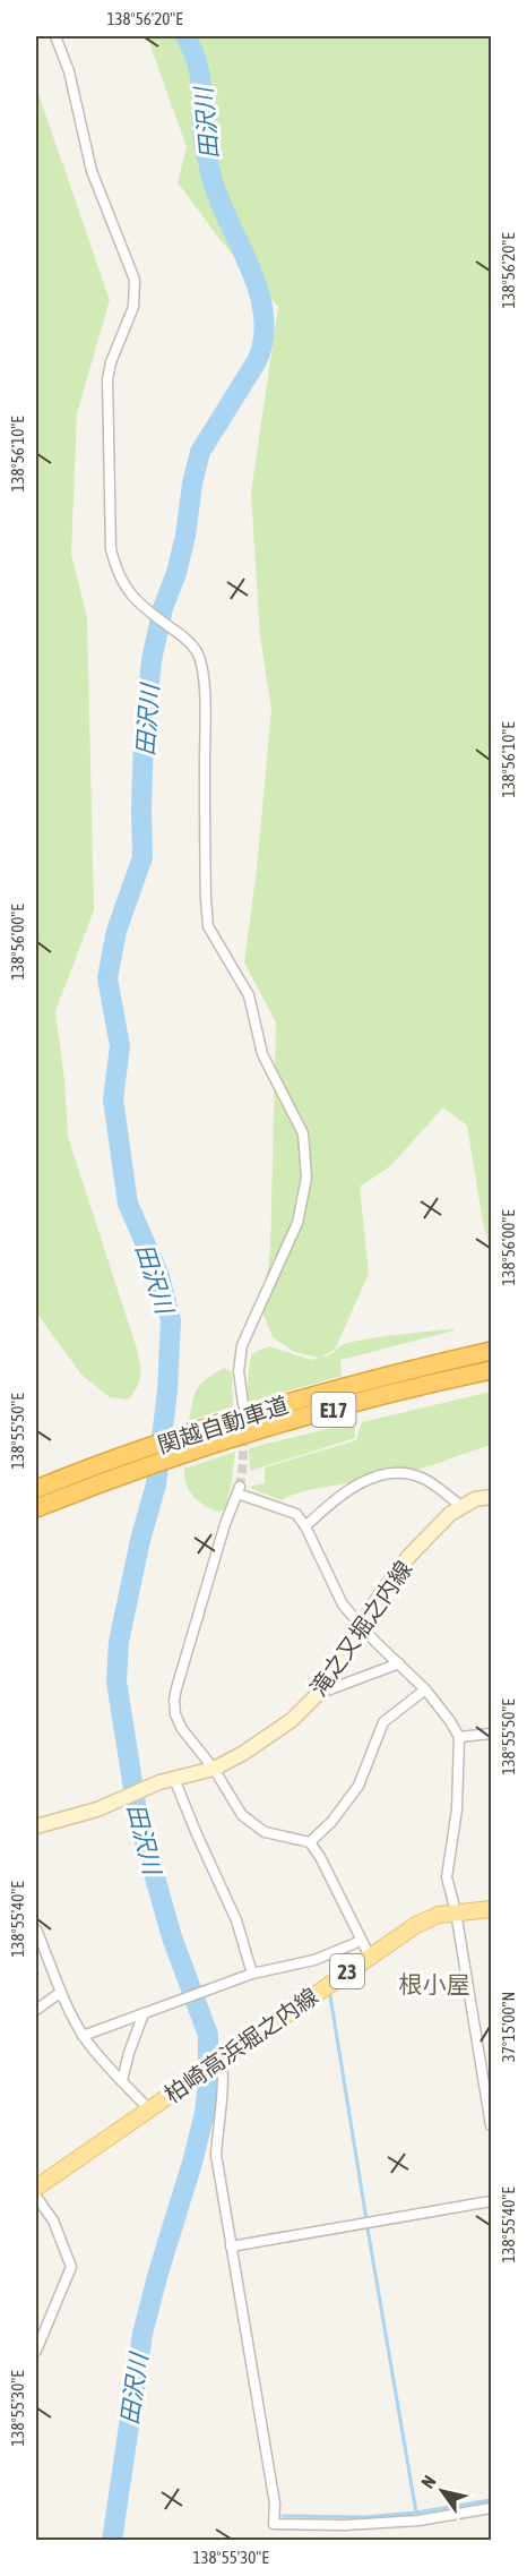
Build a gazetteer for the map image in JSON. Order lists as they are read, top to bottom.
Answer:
{
  "streets": {
    "highway": ["E17", "関越自動車道"],
    "main road": ["滝之又堀之内線", "23", "柏崎高浜堀之内線"]
  },
  "districts": ["根小屋"],
  "water": ["田沢川"],
  "north": "top left",
  "coordinates": [
    "138°56'20\"E",
    "138°56'10\"E",
    "138°56'00\"E",
    "138°55'50\"E",
    "138°55'40\"E",
    "37°15'00\"N",
    "138°55'30\"E"
  ]
}
